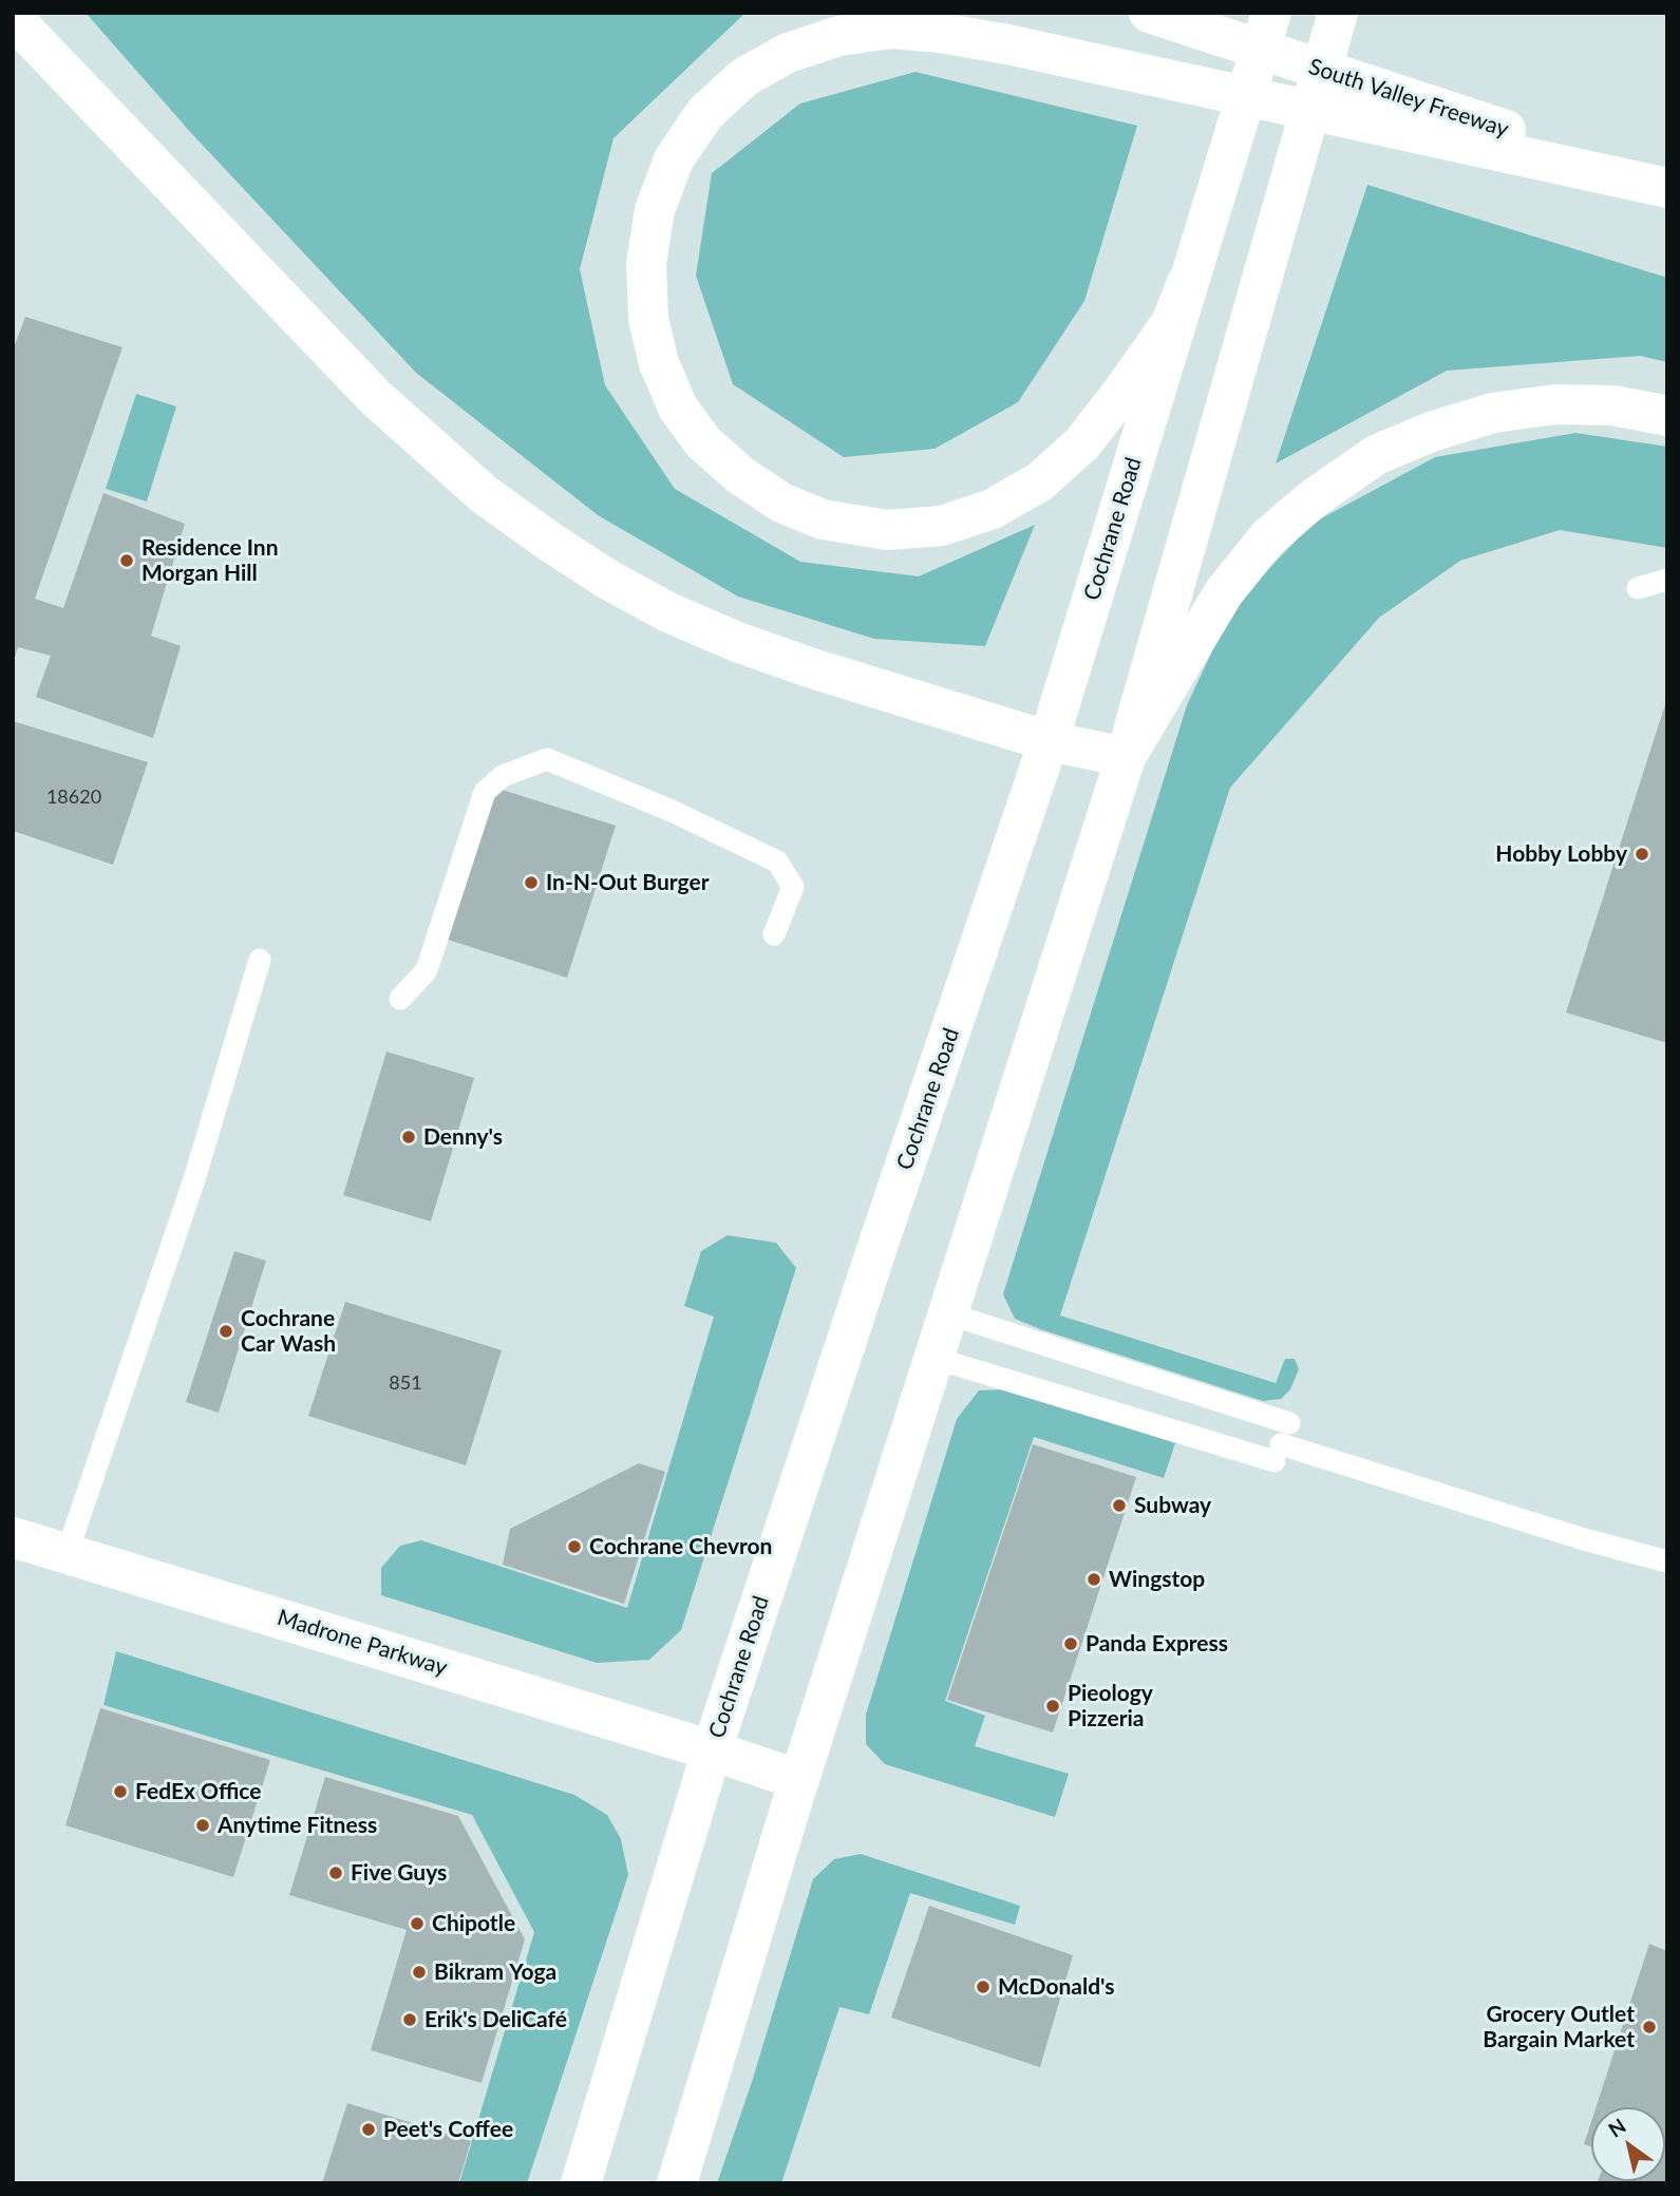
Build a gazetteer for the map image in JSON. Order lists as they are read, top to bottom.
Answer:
{
  "streets": {
    "main road": ["South Valley Freeway", "Cochrane Road", "Madrone Parkway"]
  },
  "crossings": [
    ["Cochrane Road", "Madrone Parkway"]
  ],
  "places": [
    "Residence Inn Morgan Hill",
    "Hobby Lobby",
    "In-N-Out Burger",
    "Denny's",
    "Cochrane Car Wash",
    "Subway",
    "Cochrane Chevron",
    "Wingstop",
    "Panda Express",
    "Pieology Pizzeria",
    "FedEx Office",
    "Anytime Fitness",
    "Five Guys",
    "Chipotle",
    "Bikram Yoga",
    "McDonald's",
    "Erik's DeliCafé",
    "Grocery Outlet Bargain Market",
    "Peet's Coffee"
  ],
  "house_numbers": ["18620", "851"],
  "north": "top left"
}
